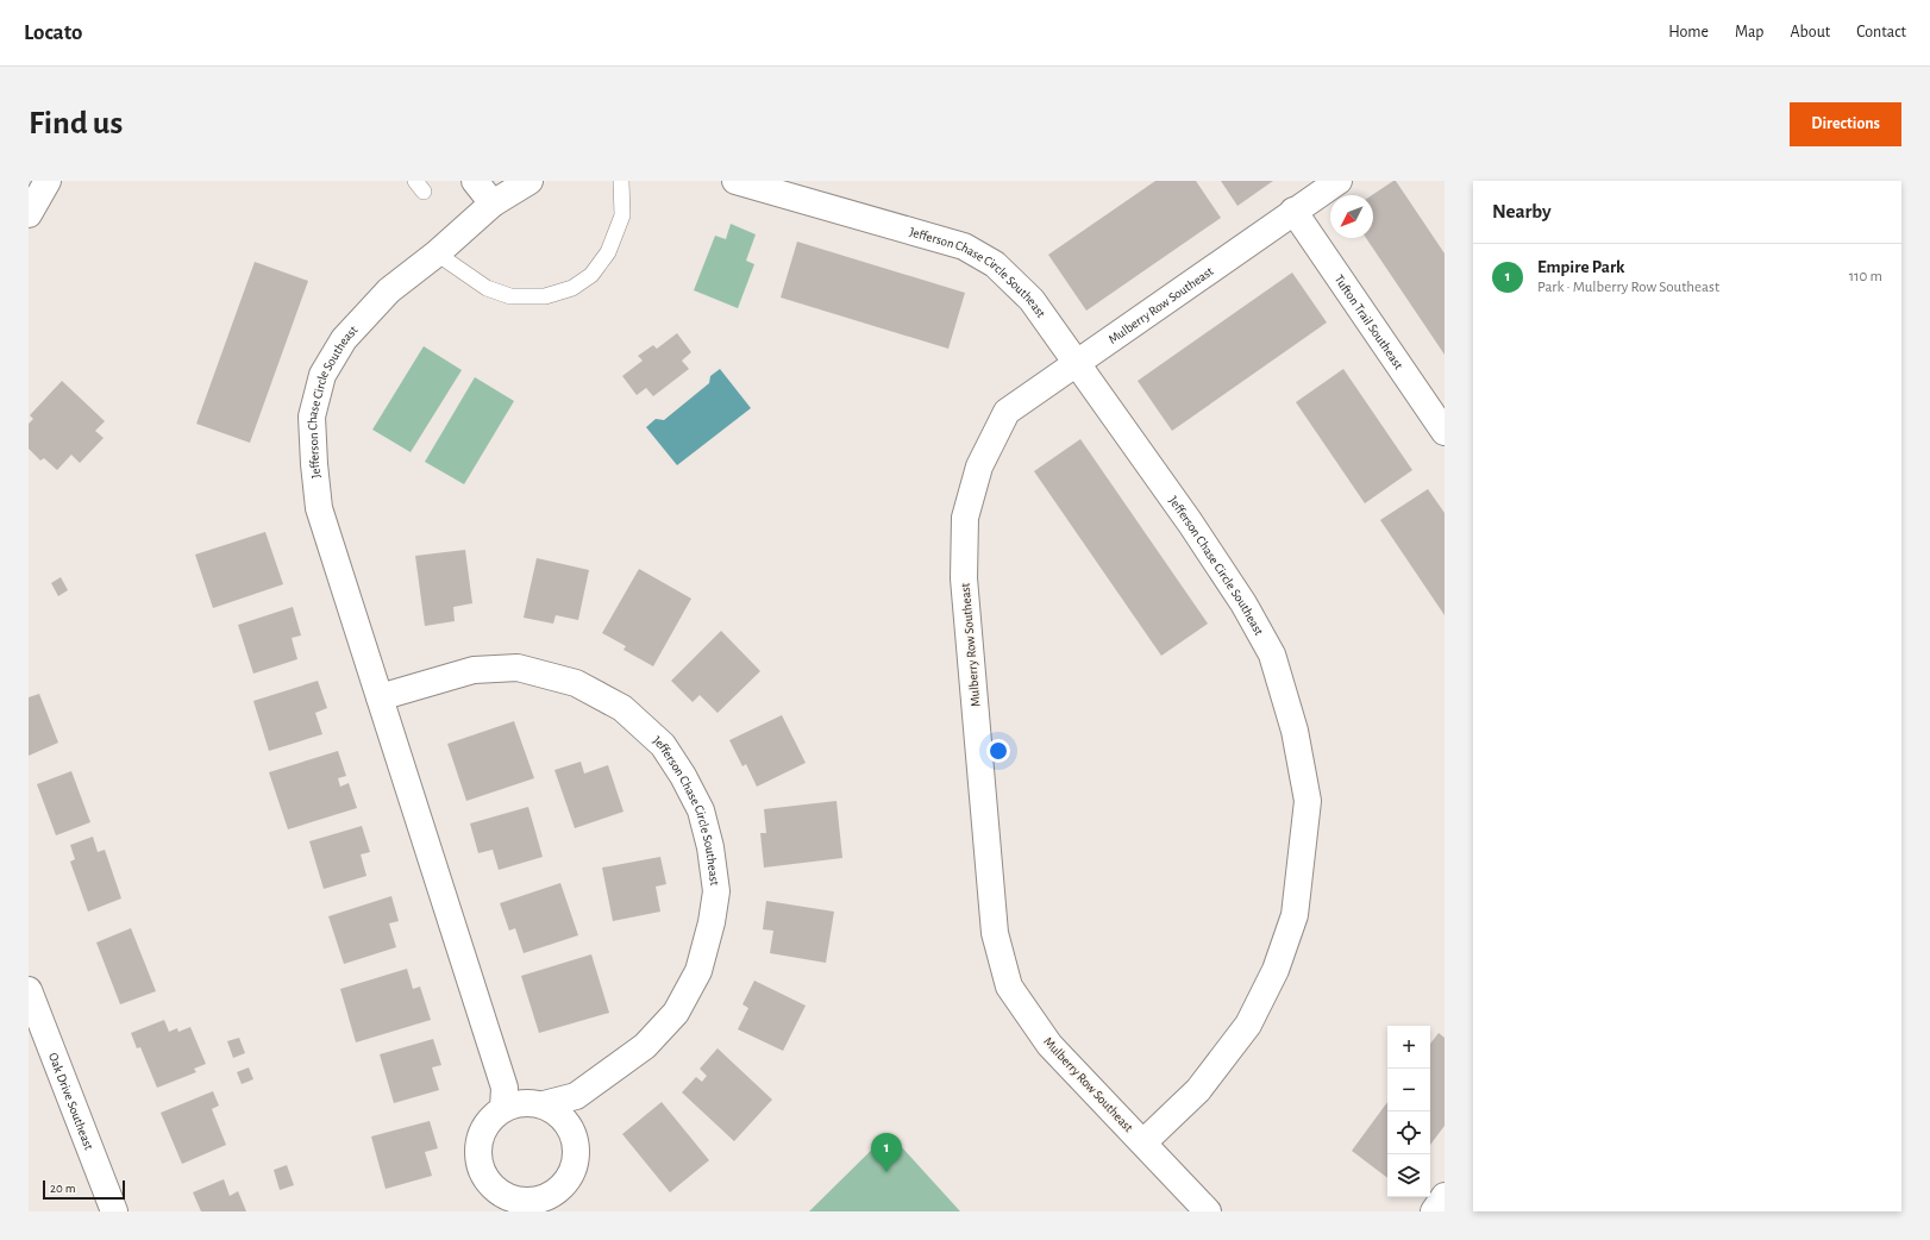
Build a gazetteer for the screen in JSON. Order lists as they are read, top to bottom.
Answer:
{
  "streets": {
    "street": [
      "Jefferson Chase Circle Southeast",
      "Mulberry Row Southeast",
      "Tufton Trail Southeast",
      "Oak Drive Southeast"
    ]
  },
  "crossings": [
    ["Jefferson Chase Circle Southeast", "Mulberry Row Southeast"],
    ["Mulberry Row Southeast", "Tufton Trail Southeast"]
  ],
  "scale_bar": "20 m",
  "north": "bottom left",
  "page": {
    "header": "Locato",
    "nav": [
      "Home",
      "Map",
      "About",
      "Contact"
    ],
    "buttons": "Directions",
    "title": "Find us",
    "heading": "Nearby",
    "list": [
      {
        "mark": "1",
        "name": "Empire Park",
        "note": "Park · Mulberry Row Southeast",
        "value": "110 m"
      }
    ],
    "map_buttons": ["+", "−"],
    "pins": "1",
    "scale": "20 m"
  }
}
